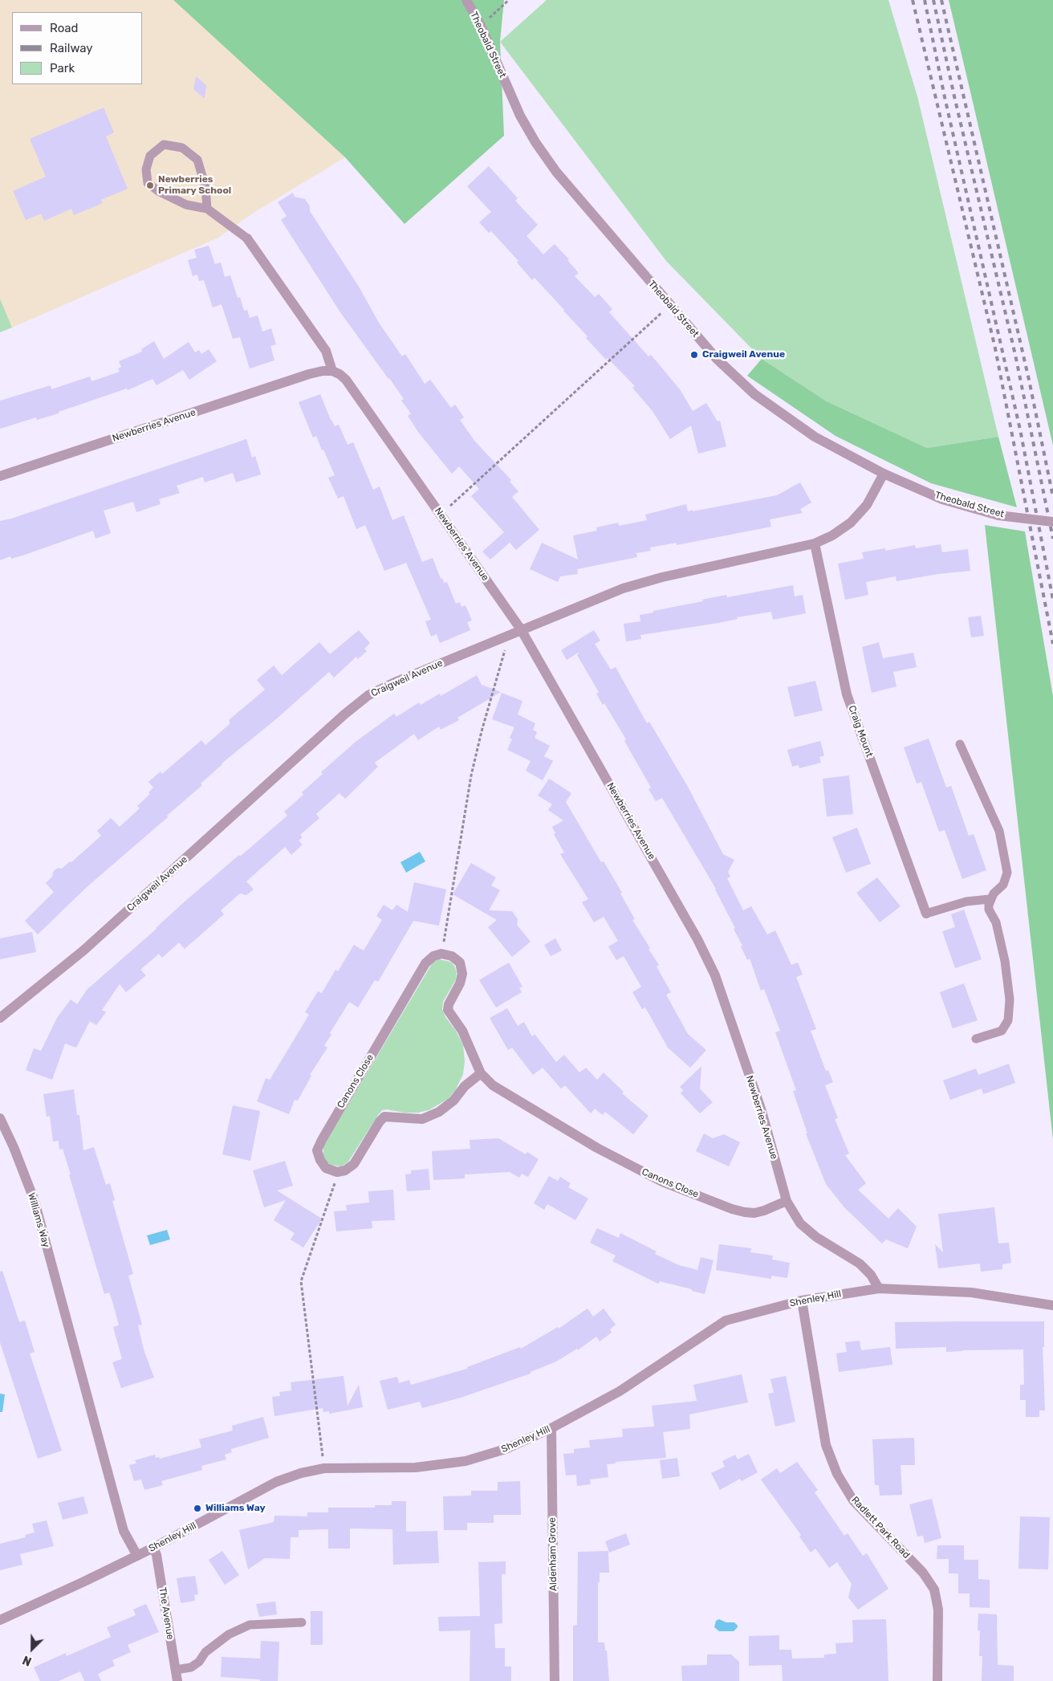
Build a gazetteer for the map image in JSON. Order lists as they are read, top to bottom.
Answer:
{
  "streets": {
    "street": [
      "Theobald Street",
      "Newberries Avenue",
      "Craigweil Avenue",
      "Craig Mount",
      "Canons Close",
      "Williams Way",
      "Shenley Hill",
      "Radlett Park Road",
      "Aldenham Grove",
      "The Avenue"
    ]
  },
  "crossings": [
    ["Theobald Street", "Craigweil Avenue"],
    ["Newberries Avenue", "Craigweil Avenue"],
    ["Newberries Avenue", "Canons Close"],
    ["Newberries Avenue", "Shenley Hill"],
    ["Craigweil Avenue", "Craig Mount"],
    ["Williams Way", "Shenley Hill"],
    ["Shenley Hill", "Radlett Park Road"],
    ["Shenley Hill", "Aldenham Grove"],
    ["Shenley Hill", "The Avenue"]
  ],
  "places": ["Newberries Primary School", "Craigweil Avenue", "Williams Way"],
  "legend": ["Road", "Railway", "Park"],
  "north": "bottom left"
}
